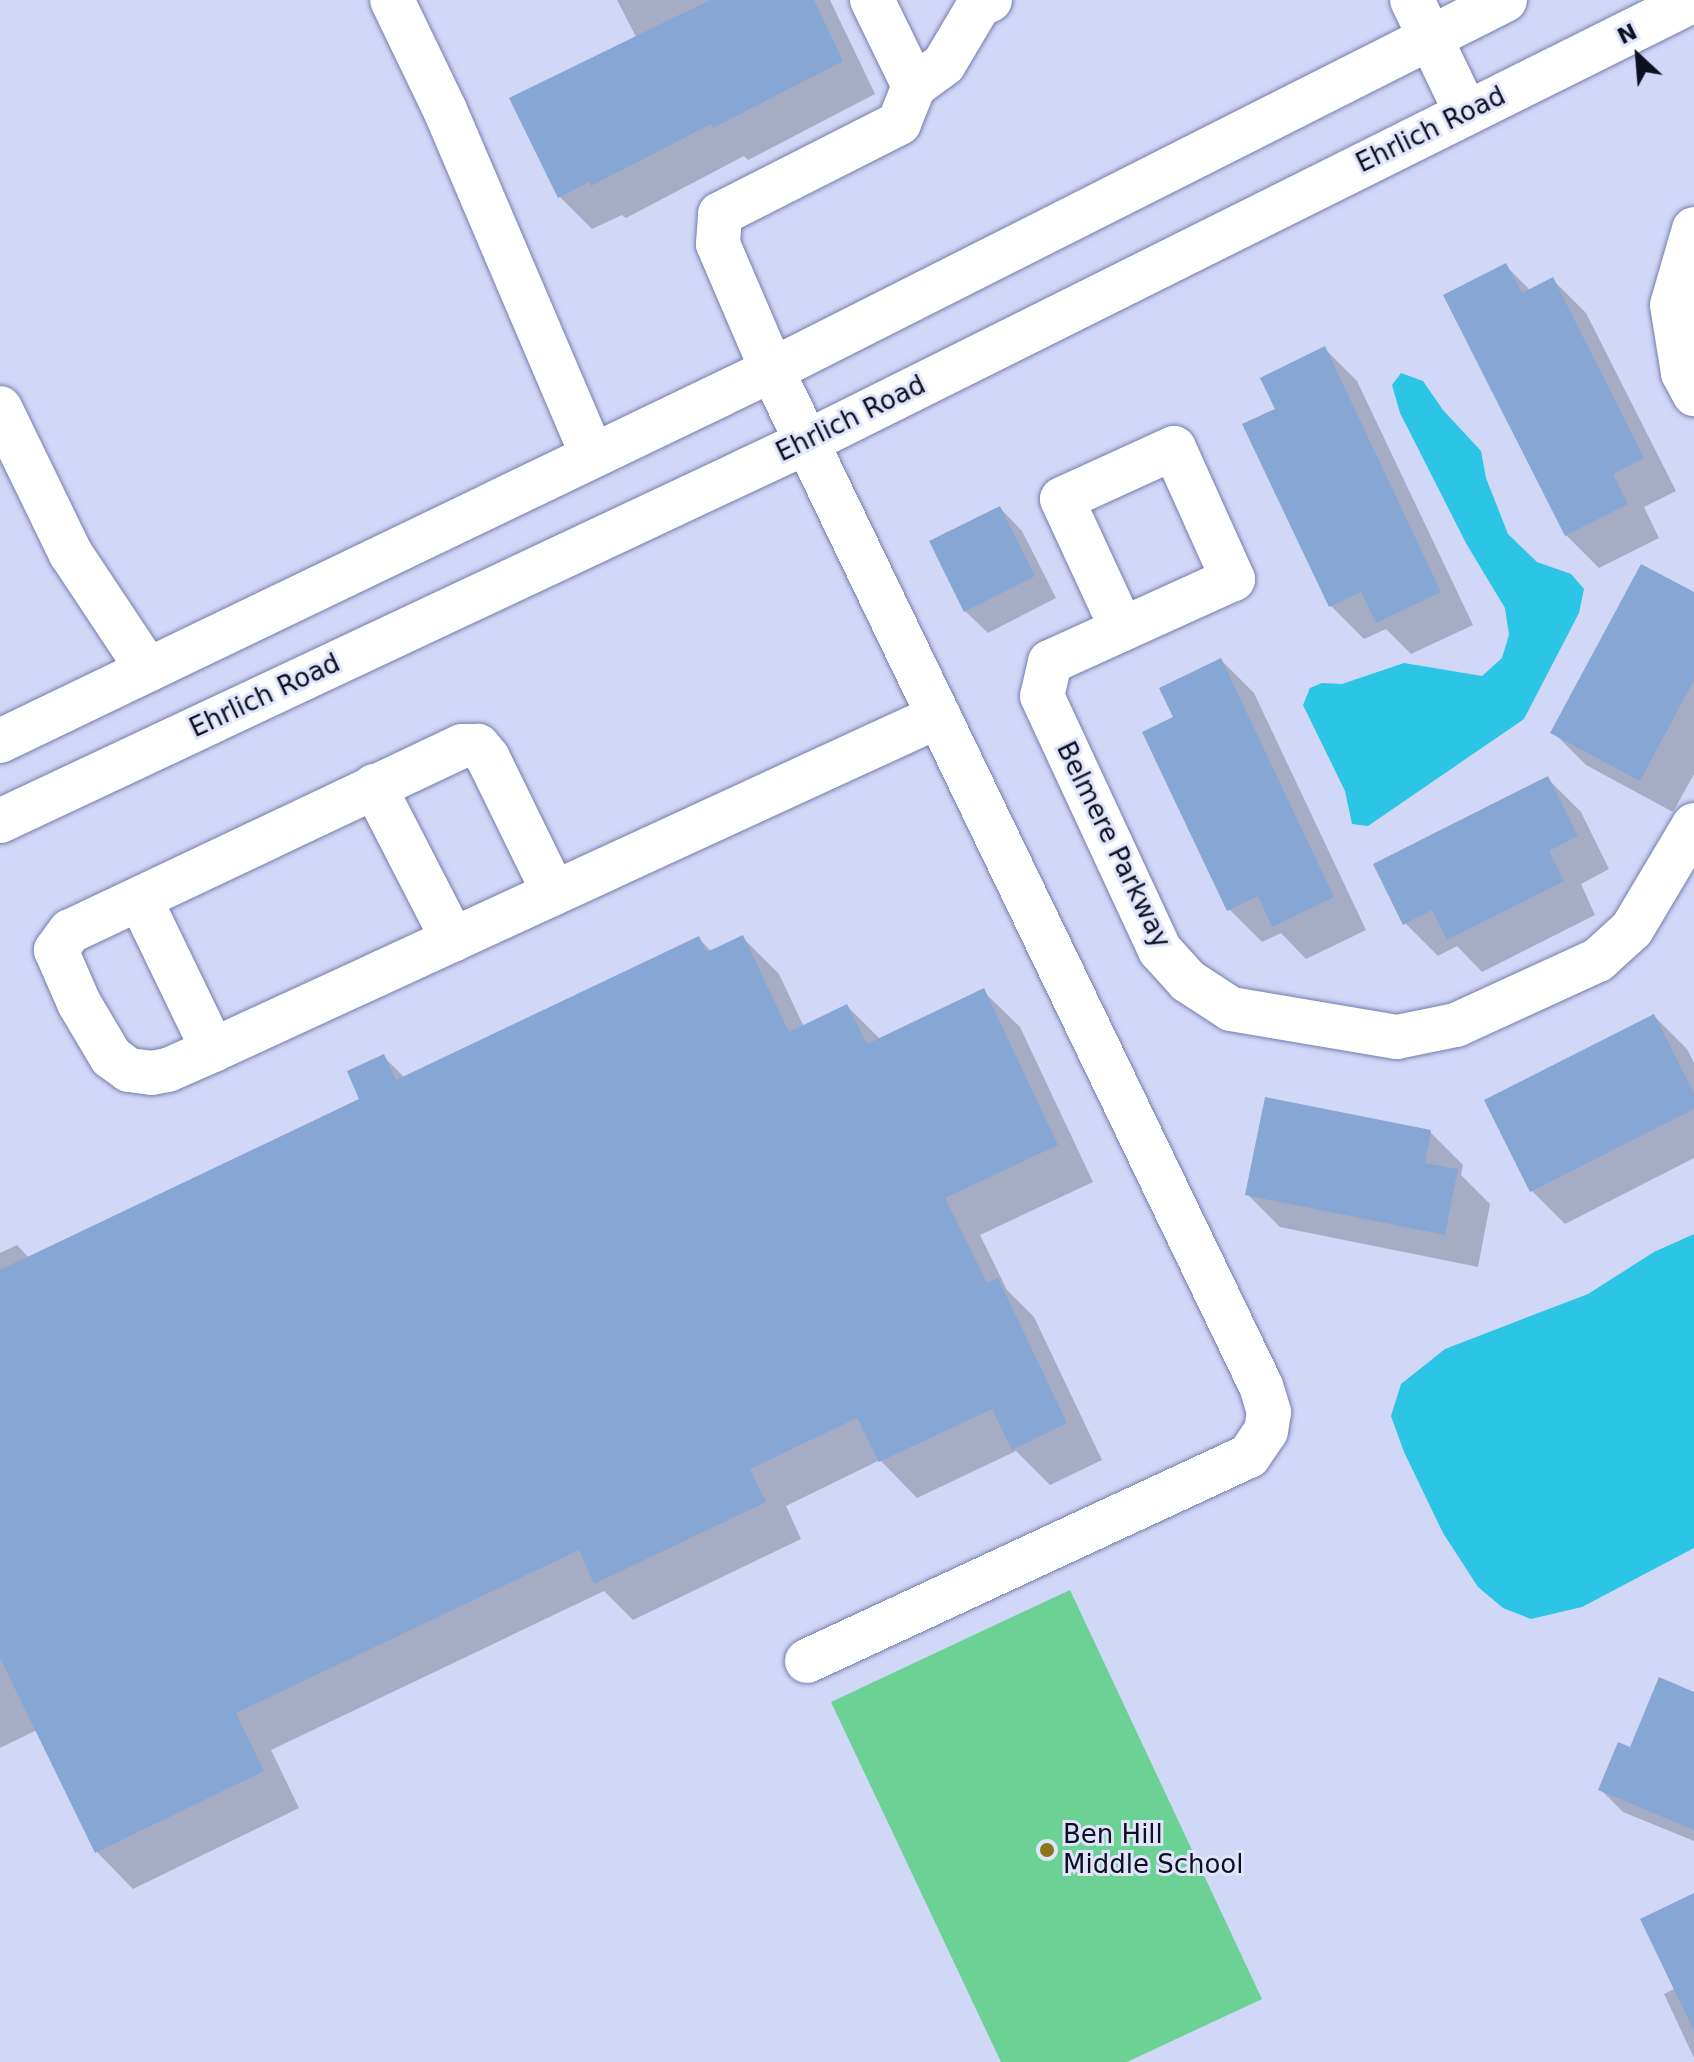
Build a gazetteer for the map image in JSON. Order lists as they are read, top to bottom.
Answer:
{
  "streets": {
    "main road": ["Ehrlich Road", "Belmere Parkway"]
  },
  "places": ["Ben Hill Middle School"],
  "north": "top left"
}
